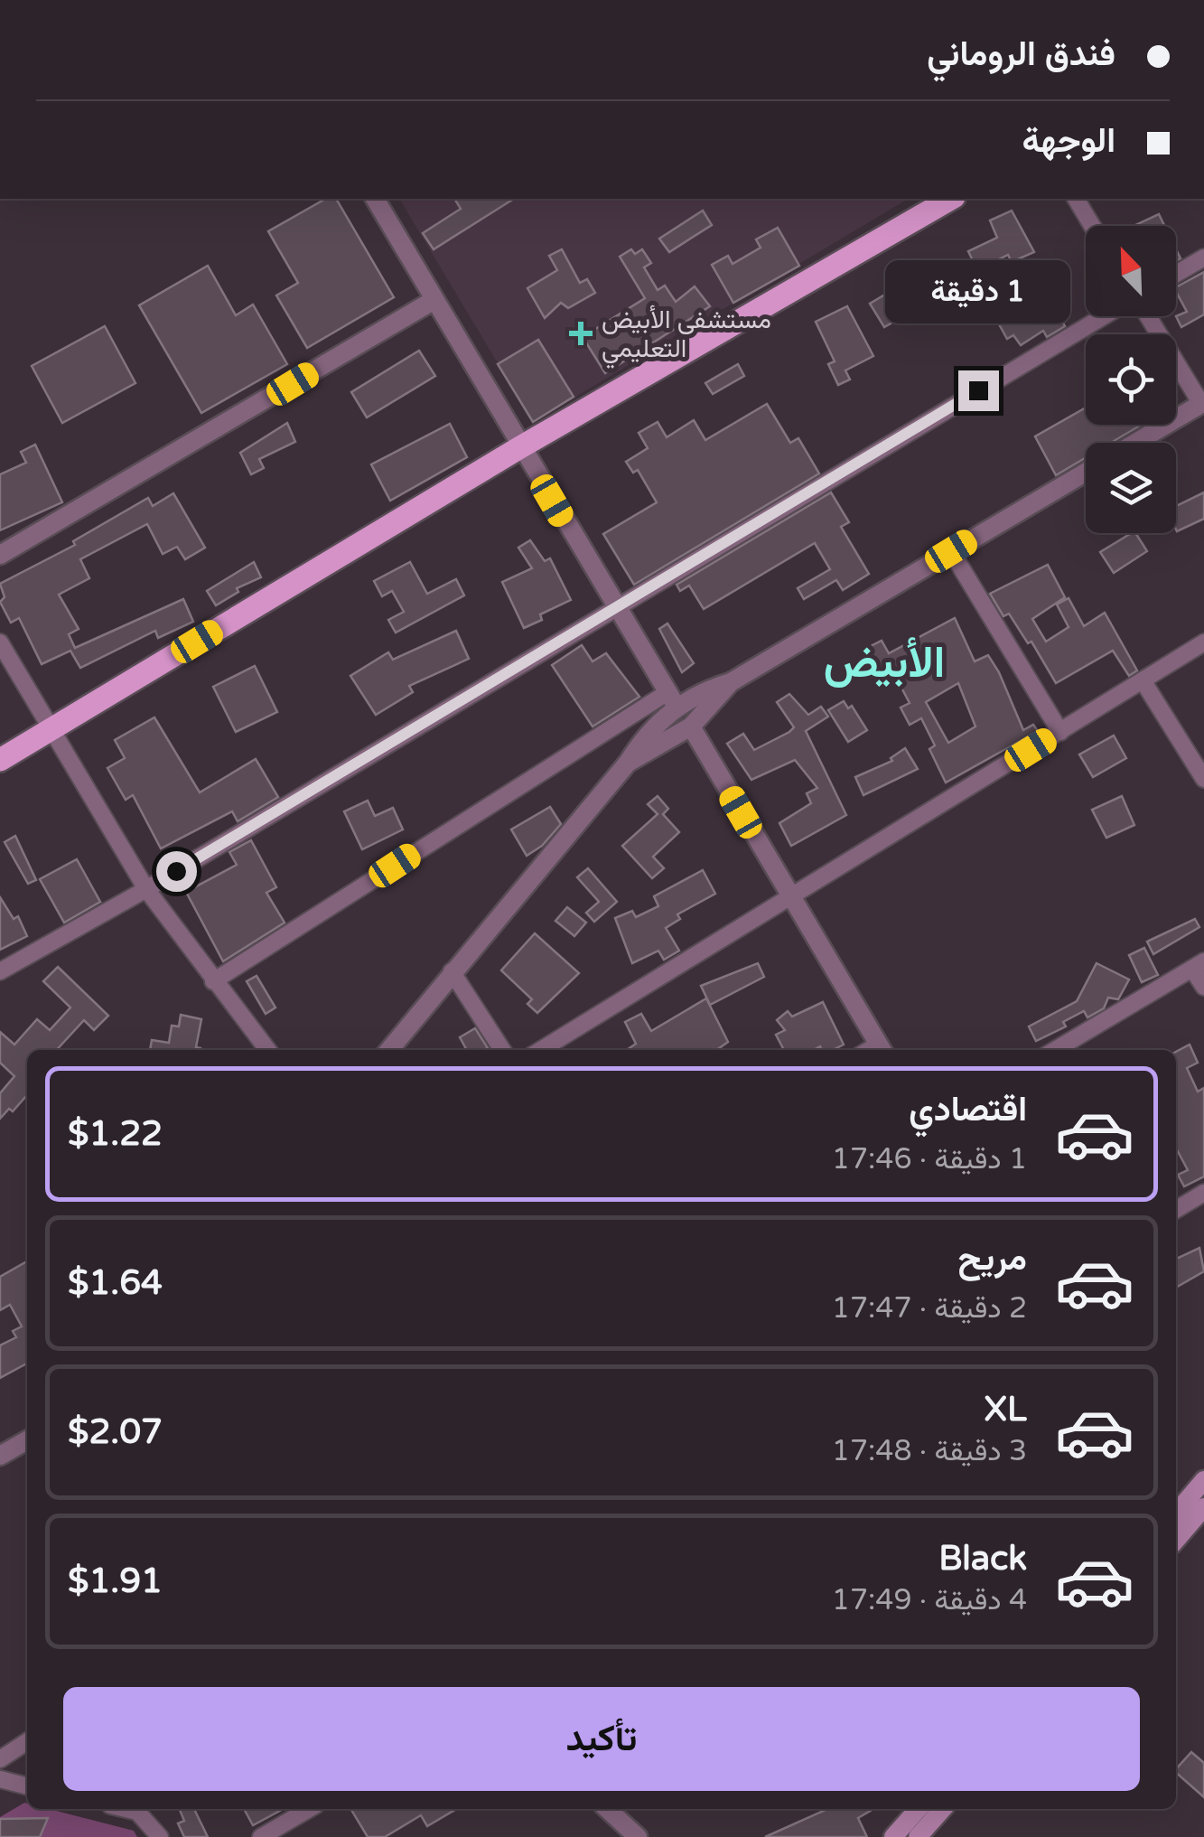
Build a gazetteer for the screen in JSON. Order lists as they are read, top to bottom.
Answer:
{
  "districts": ["الأبيض"],
  "places": {
    "health": ["مستشفى الأبيض التعليمي"]
  },
  "north": "top left",
  "page": {
    "banner": ["فندق الروماني", "الوجهة"],
    "bubble": "1 دقيقة",
    "list": [
      {
        "name": "اقتصادي",
        "note": "1 دقيقة · 17:46",
        "value": "$1.22"
      },
      {
        "name": "مريح",
        "note": "2 دقيقة · 17:47",
        "value": "$1.64"
      },
      {
        "name": "XL",
        "note": "3 دقيقة · 17:48",
        "value": "$2.07"
      },
      {
        "name": "Black",
        "note": "4 دقيقة · 17:49",
        "value": "$1.91"
      }
    ],
    "buttons": "تأكيد"
  }
}
